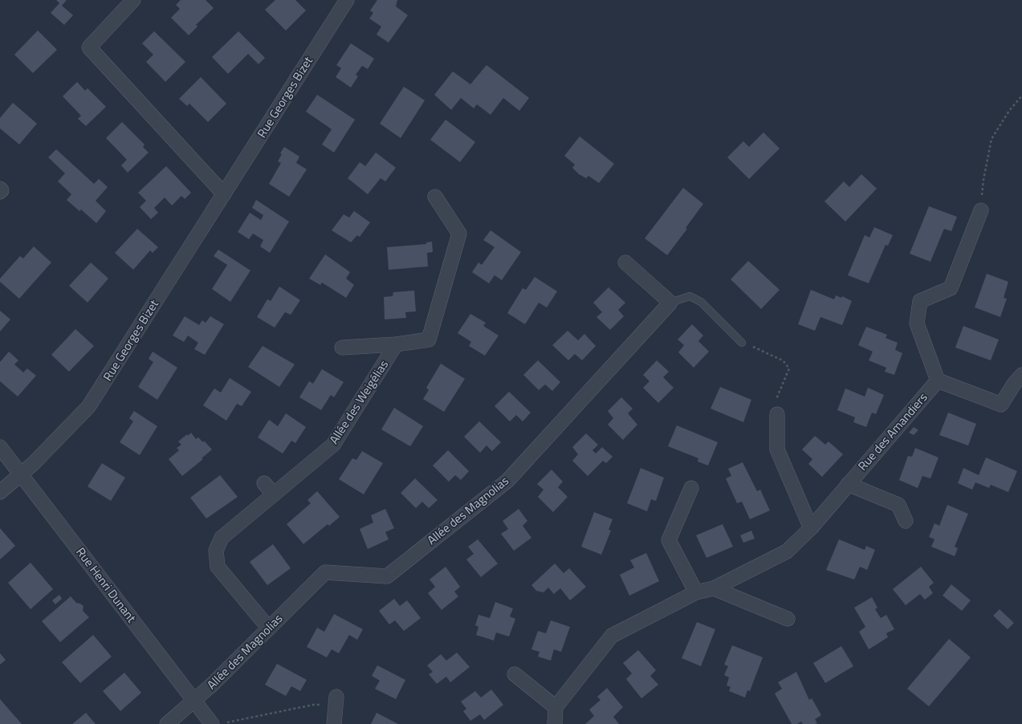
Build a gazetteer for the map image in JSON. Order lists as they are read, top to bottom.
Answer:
{
  "streets": {
    "street": [
      "Rue Georges Bizet",
      "Allée des Weigélias",
      "Rue des Amandiers",
      "Allée des Magnolias",
      "Rue Henri Dunant"
    ]
  },
  "crossings": [
    ["Rue Georges Bizet", "Rue Henri Dunant"],
    ["Allée des Weigélias", "Allée des Magnolias"],
    ["Allée des Magnolias", "Rue Henri Dunant"]
  ]
}
